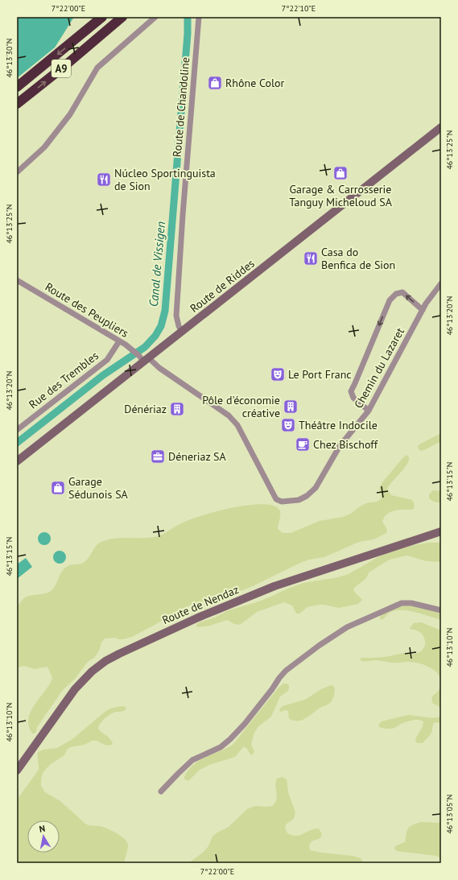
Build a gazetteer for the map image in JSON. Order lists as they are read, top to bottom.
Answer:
{
  "streets": {
    "highway": ["A9"],
    "street": [
      "Route de Chandoline",
      "Route de Riddes",
      "Route des Peupliers",
      "Chemin du Lazaret",
      "Rue des Trembles",
      "Route de Nendaz"
    ]
  },
  "crossings": [
    ["Route de Chandoline", "Route de Riddes"],
    ["Route de Riddes", "Route des Peupliers"],
    ["Route de Riddes", "Chemin du Lazaret"],
    ["Route des Peupliers", "Chemin du Lazaret"],
    ["Route des Peupliers", "Rue des Trembles"]
  ],
  "water": ["Canal de Vissigen"],
  "places": {
    "shop": ["Rhône Color", "Garage & Carrosserie Tanguy Micheloud SA", "Garage Sédunois SA"],
    "restaurant": ["Núcleo Sportinguista de Sion", "Casa do Benfica de Sion"],
    "theatre": ["Le Port Franc", "Théâtre Indocile"],
    "building": ["Pôle d'économie créative", "Dénériaz"],
    "cafe": ["Chez Bischoff"],
    "office": ["Déneriaz SA"]
  },
  "north": "top",
  "coordinates": [
    "7°22'00\"E",
    "7°22'10\"E",
    "46°13'30\"N",
    "46°13'25\"N",
    "46°13'20\"N",
    "46°13'15\"N",
    "46°13'10\"N",
    "46°13'05\"N"
  ]
}
